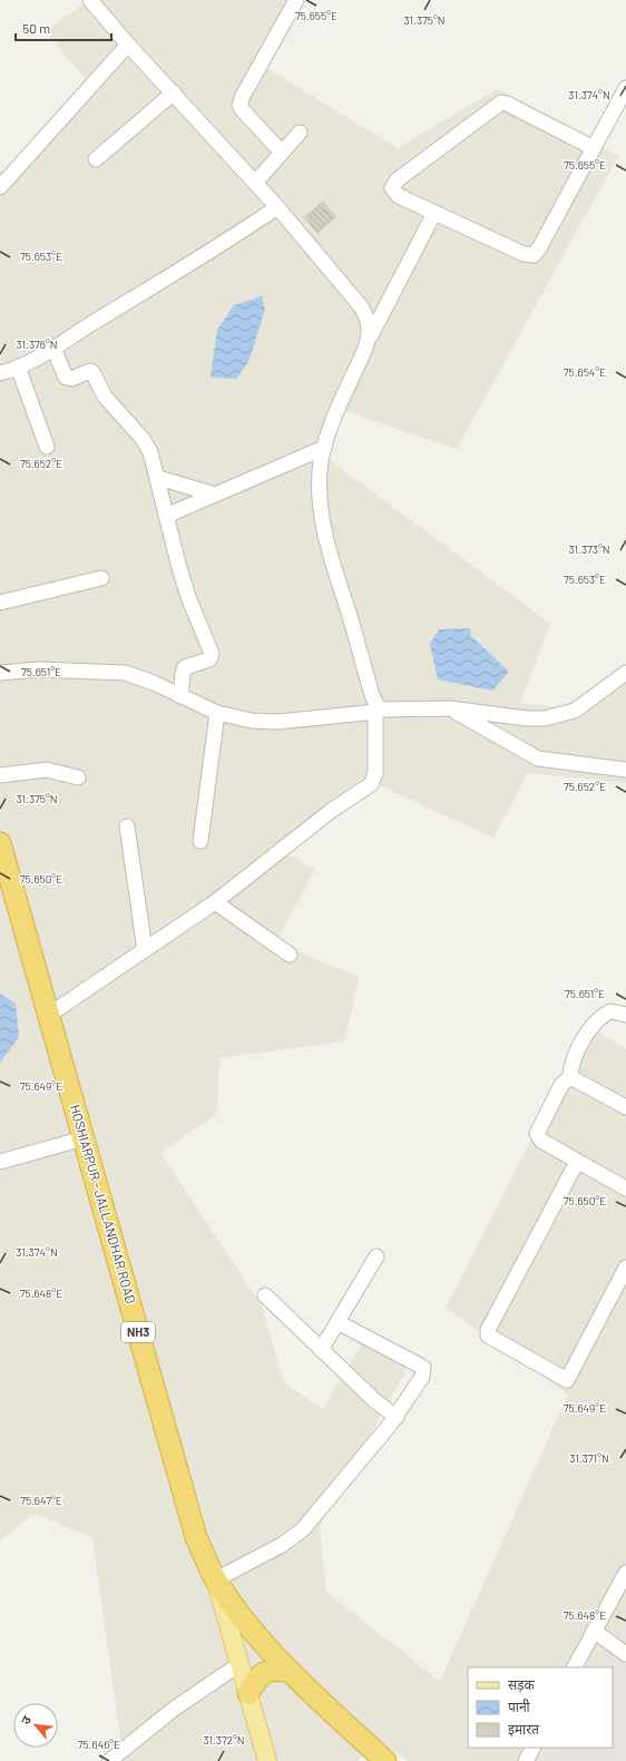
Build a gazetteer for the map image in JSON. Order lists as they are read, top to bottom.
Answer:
{
  "streets": {
    "highway": ["HOSHIARPUR - JALLANDHAR ROAD", "NH3"]
  },
  "legend": ["सड़क", "पानी", "इमारत"],
  "scale_bar": "50 m",
  "north": "top left",
  "coordinates": [
    "75.655°E",
    "31.375°N",
    "31.374°N",
    "75.653°E",
    "31.376°N",
    "75.654°E",
    "75.652°E",
    "31.373°N",
    "75.651°E",
    "75.650°E",
    "75.649°E",
    "75.648°E",
    "31.371°N",
    "75.647°E",
    "31.372°N",
    "75.646°E"
  ]
}
